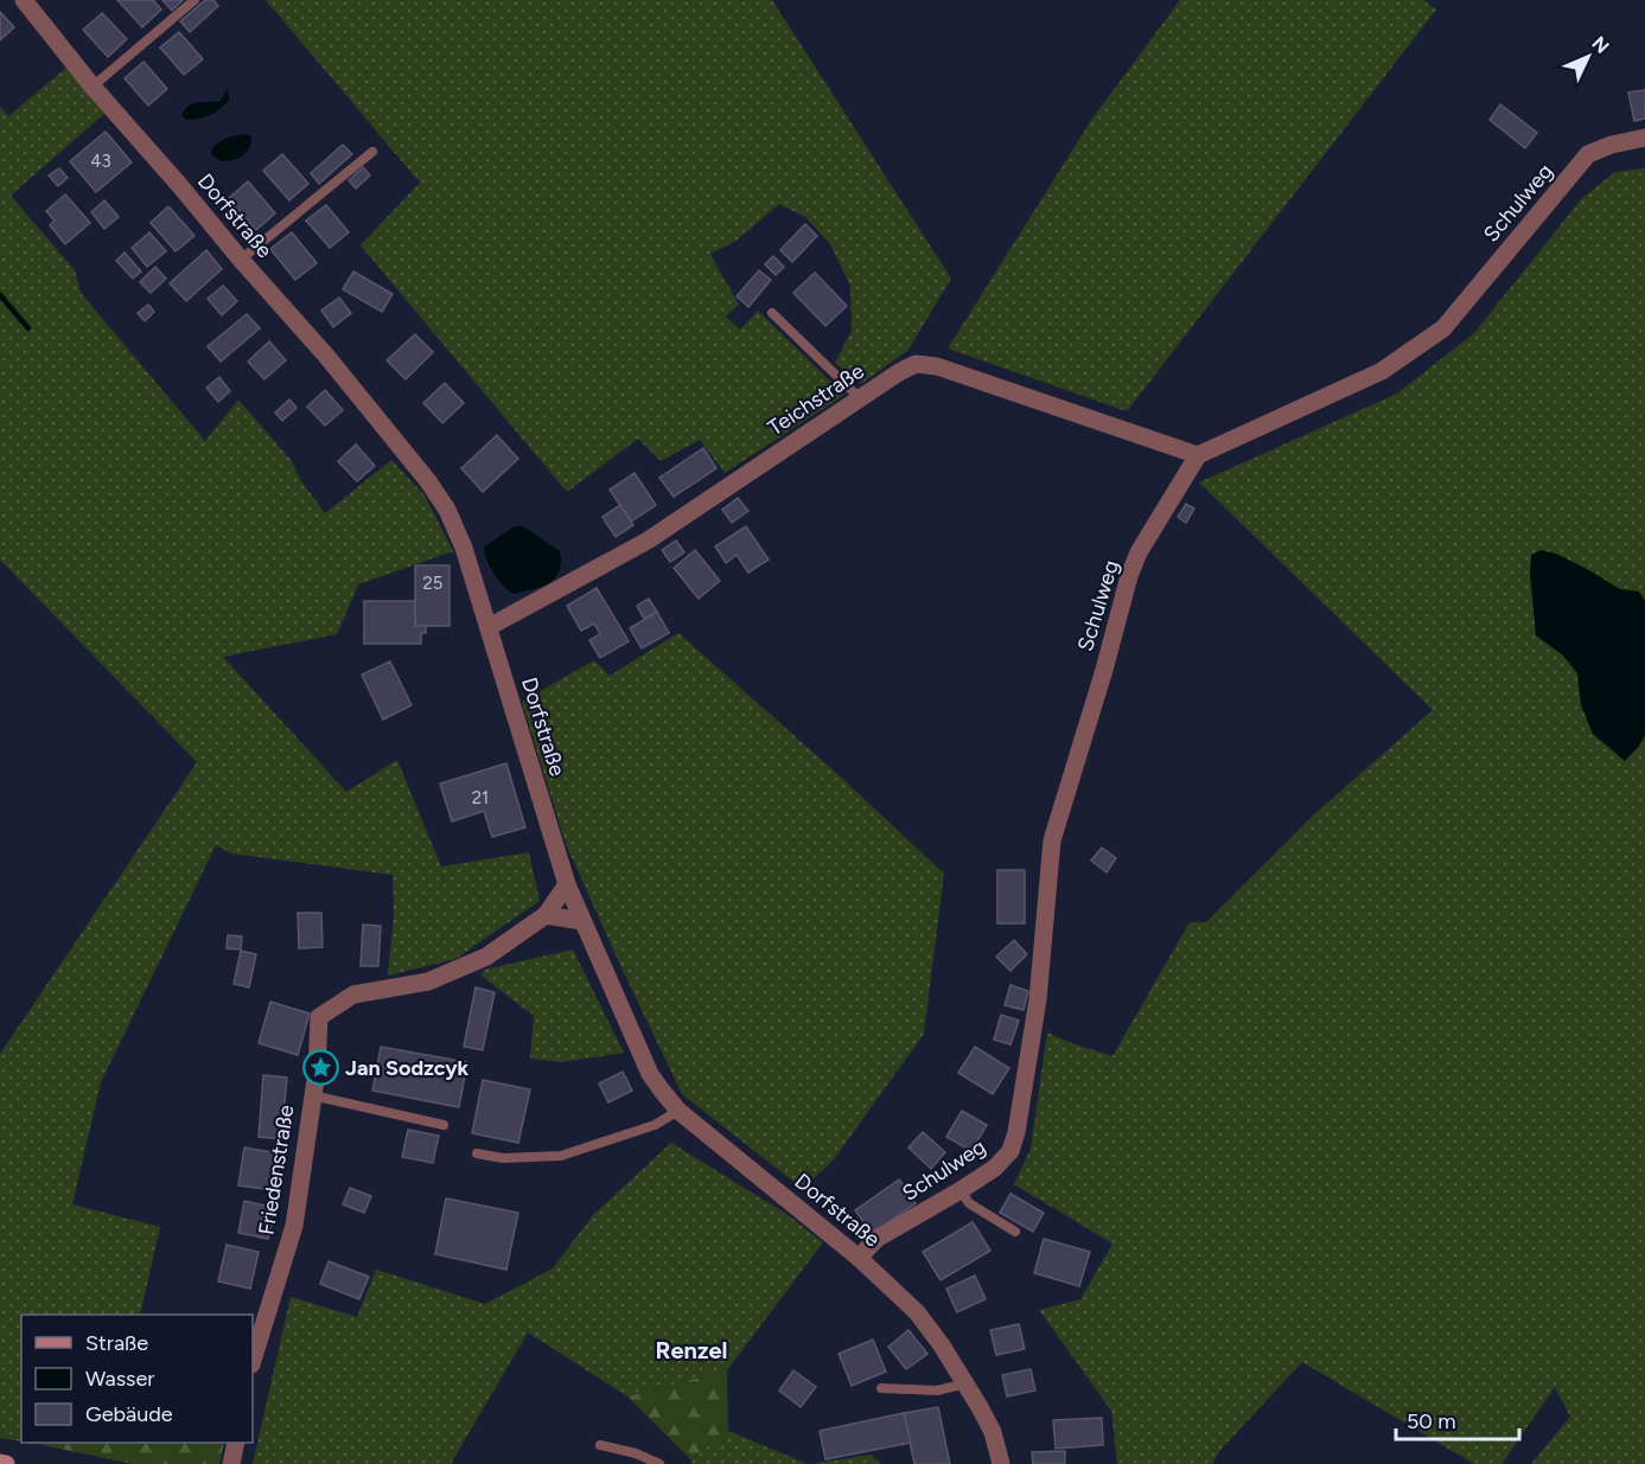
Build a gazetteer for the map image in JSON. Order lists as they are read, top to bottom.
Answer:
{
  "streets": {
    "street": [
      "Schulweg",
      "Dorfstraße",
      "Teichstraße",
      "Friedenstraße"
    ]
  },
  "crossings": [
    ["Schulweg", "Dorfstraße"],
    ["Schulweg", "Teichstraße"],
    ["Dorfstraße", "Teichstraße"],
    ["Dorfstraße", "Friedenstraße"]
  ],
  "districts": ["Renzel"],
  "places": {
    "place": ["Jan Sodzcyk"]
  },
  "house_numbers": ["43", "25", "21"],
  "legend": ["Straße", "Wasser", "Gebäude"],
  "scale_bar": "50 m",
  "north": "top right"
}
